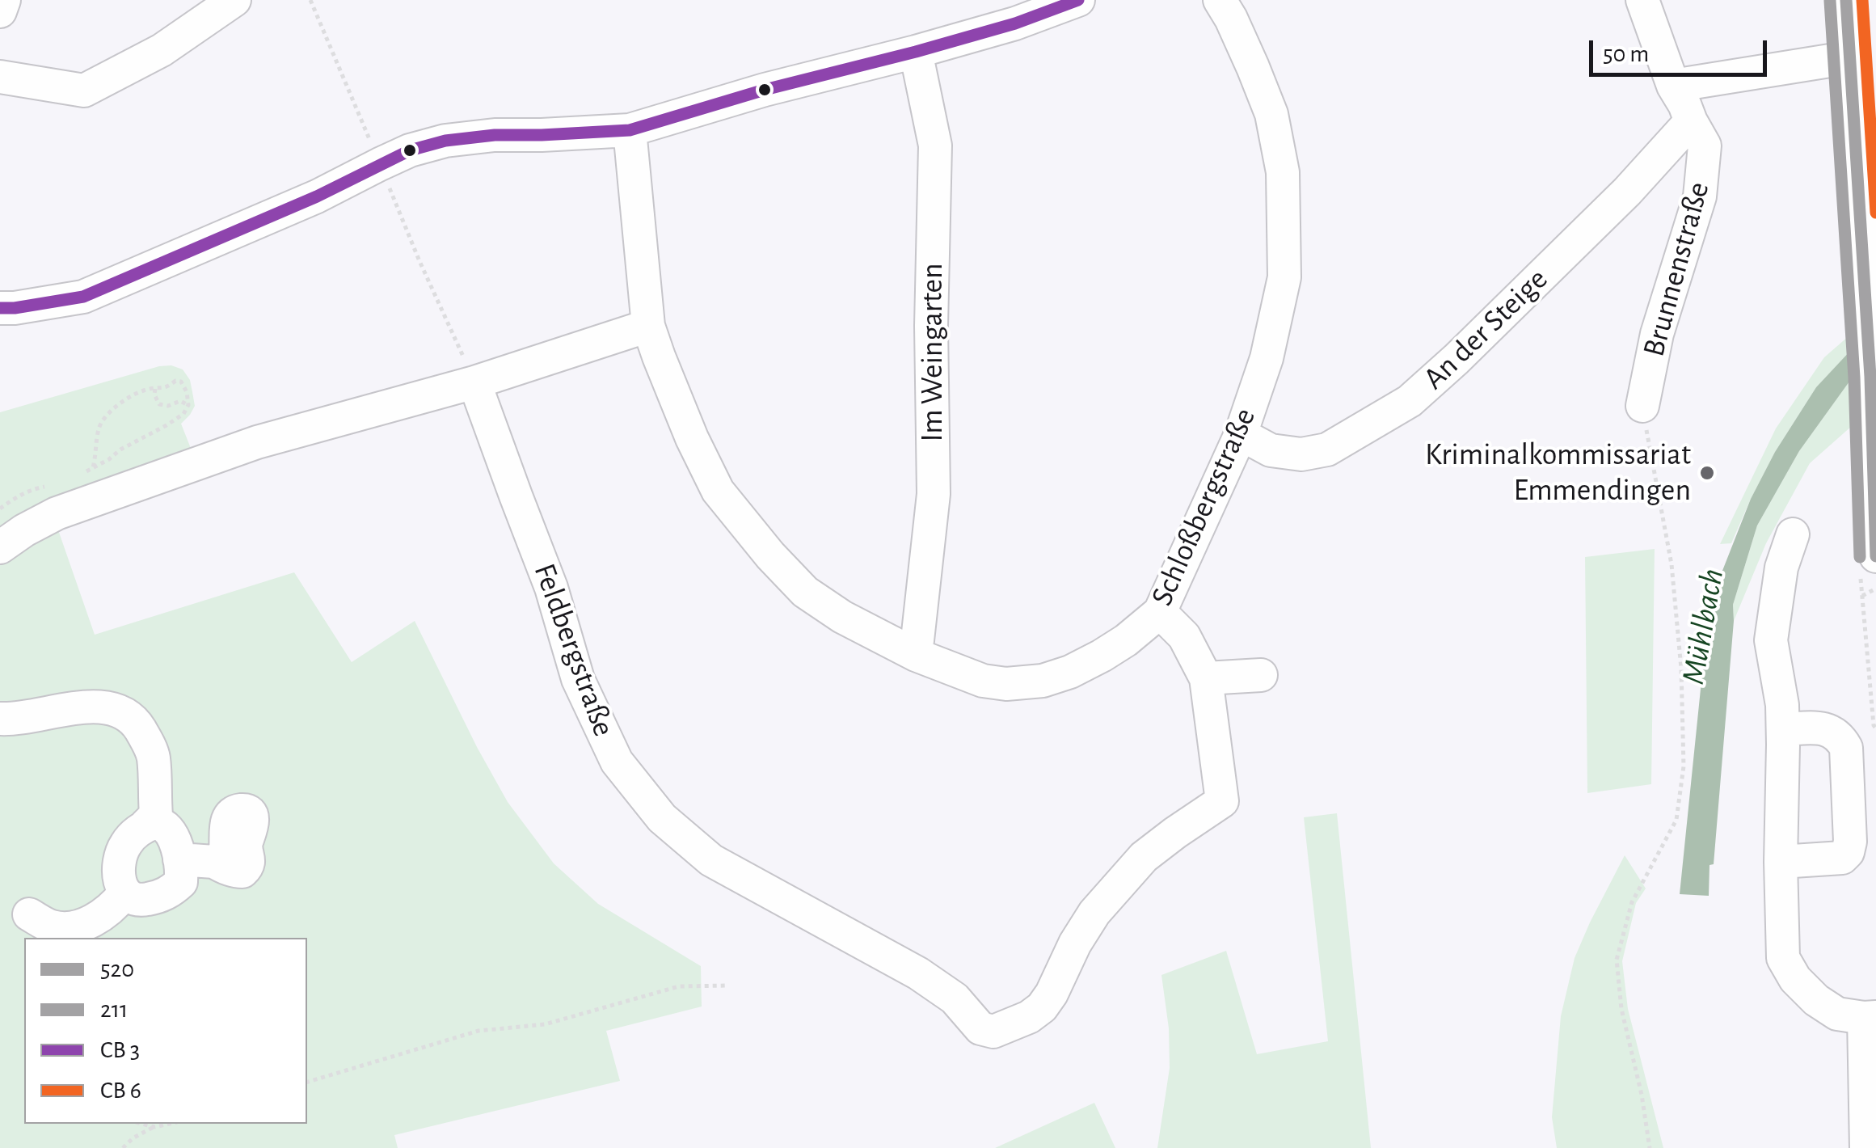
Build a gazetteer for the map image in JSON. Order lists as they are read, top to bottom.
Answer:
{
  "streets": {
    "street": [
      "Brunnenstraße",
      "An der Steige",
      "Im Weingarten",
      "Schloßbergstraße",
      "Feldbergstraße"
    ]
  },
  "crossings": [
    ["Brunnenstraße", "An der Steige"],
    ["An der Steige", "Schloßbergstraße"],
    ["Im Weingarten", "Schloßbergstraße"]
  ],
  "water": ["Mühlbach"],
  "places": ["Kriminalkommissariat Emmendingen"],
  "lines": ["transit line 520", "transit line 211"],
  "legend": [
    "520",
    "211",
    "CB 3",
    "CB 6"
  ],
  "scale_bar": "50 m"
}
